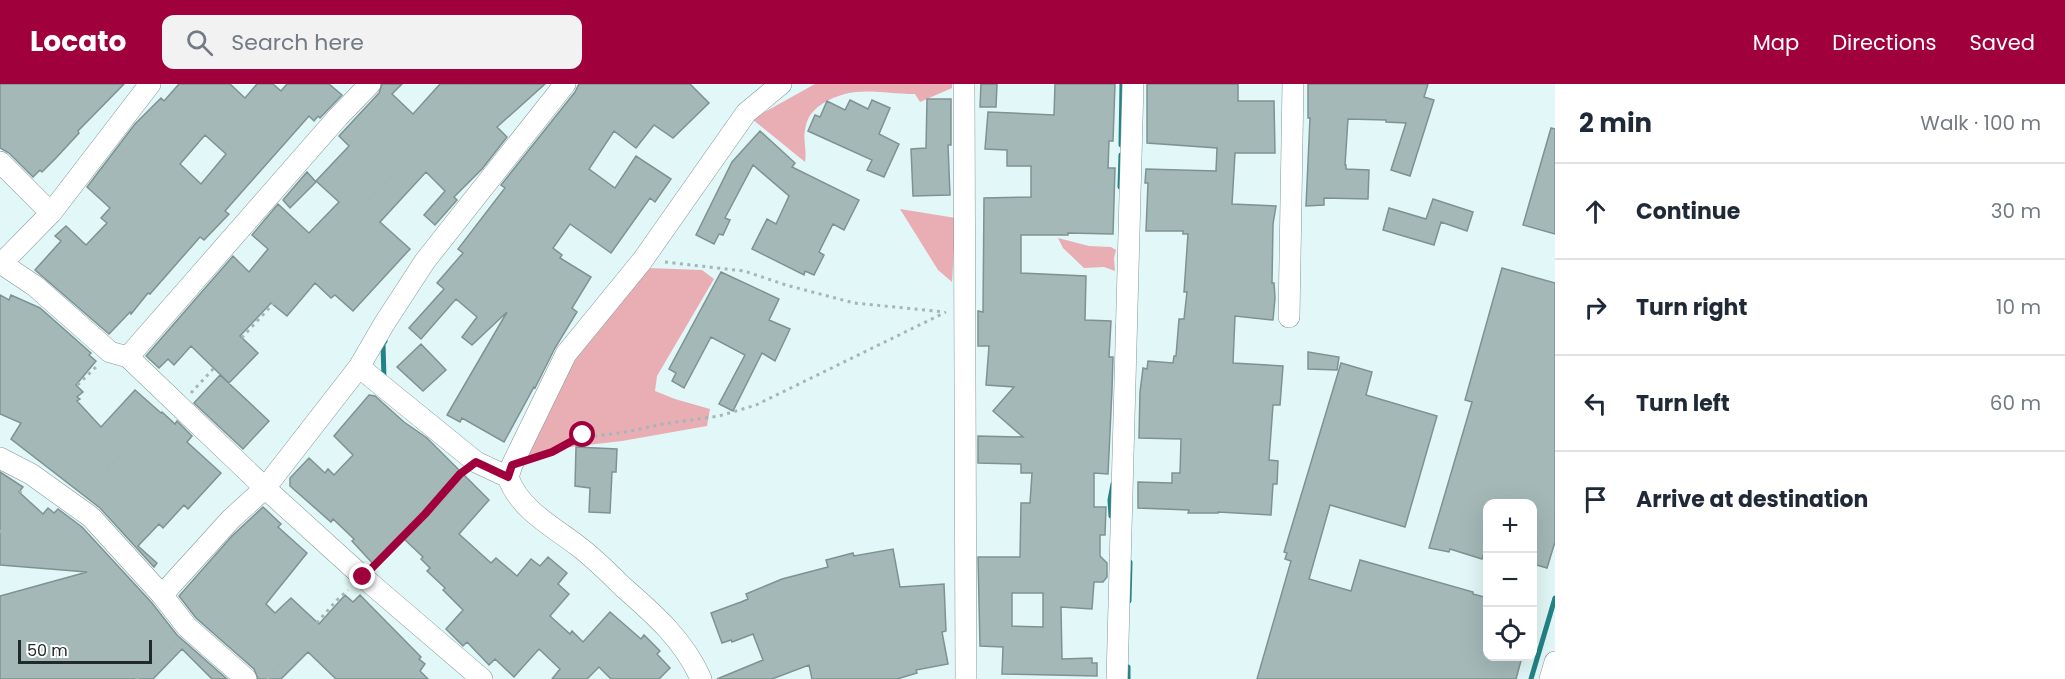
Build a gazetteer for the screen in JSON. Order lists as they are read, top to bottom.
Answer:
{
  "scale_bar": "50 m",
  "page": {
    "header": "Locato",
    "search": "Search here",
    "nav": ["Map", "Directions", "Saved"],
    "heading": ["2 min", "Walk · 100 m"],
    "list": [
      ["Continue", "30 m"],
      ["Turn right", "10 m"],
      ["Turn left", "60 m"],
      "Arrive at destination"
    ],
    "map_buttons": ["+", "−"],
    "scale": "50 m"
  }
}
